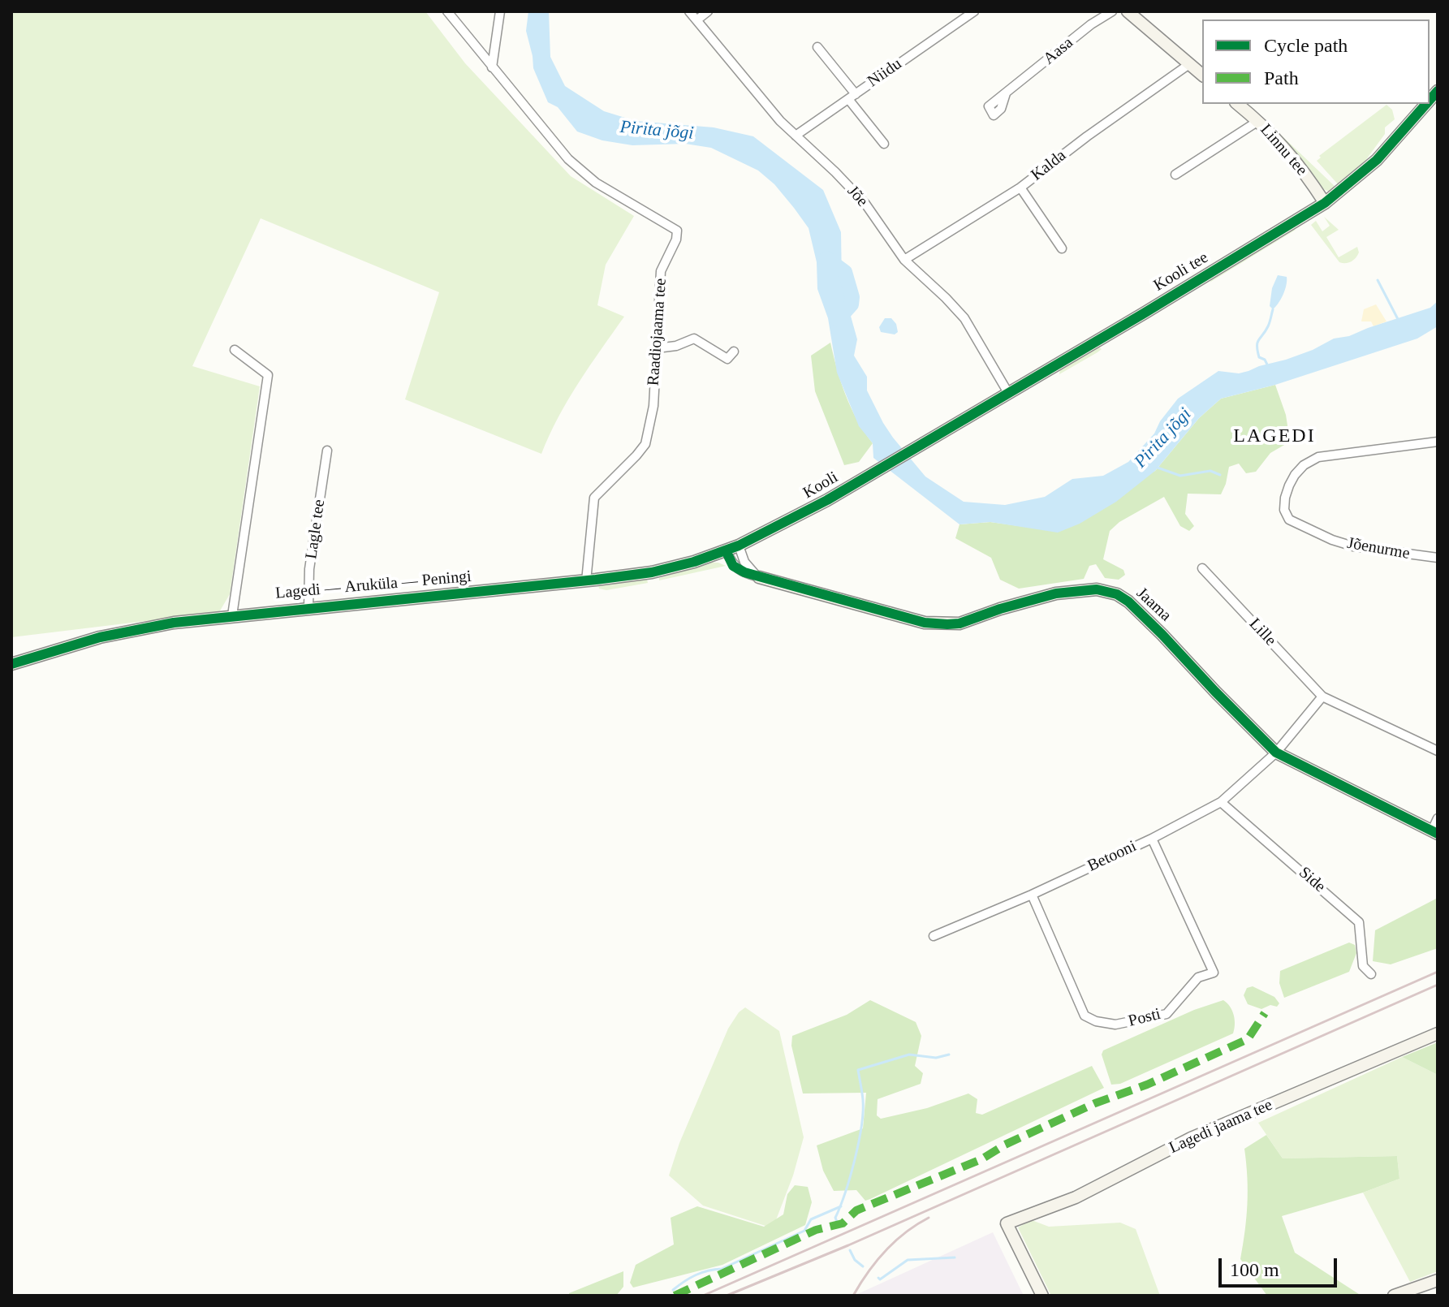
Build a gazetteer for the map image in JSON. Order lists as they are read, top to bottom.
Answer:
{
  "streets": {
    "street": [
      "Aasa",
      "Niidu",
      "Linnu tee",
      "Kalda",
      "Jõe",
      "Kooli tee",
      "Raadiojaama tee",
      "Kooli",
      "Lagle tee",
      "Jõenurme",
      "Lagedi — Aruküla — Peningi",
      "Jaama",
      "Lille",
      "Betooni",
      "Side",
      "Posti",
      "Lagedi jaama tee"
    ]
  },
  "crossings": [
    ["Niidu", "Jõe"],
    ["Linnu tee", "Kooli tee"],
    ["Kalda", "Jõe"],
    ["Jõe", "Kooli tee"],
    ["Kooli tee", "Kooli"],
    ["Raadiojaama tee", "Lagedi — Aruküla — Peningi"],
    ["Kooli", "Lagedi — Aruküla — Peningi"],
    ["Lagle tee", "Lagedi — Aruküla — Peningi"],
    ["Lagedi — Aruküla — Peningi", "Jaama"],
    ["Jaama", "Betooni"],
    ["Betooni", "Side"],
    ["Betooni", "Posti"]
  ],
  "districts": ["LAGEDI"],
  "water": ["Pirita jõgi"],
  "legend": ["Cycle path", "Path"],
  "scale_bar": "100 m"
}
